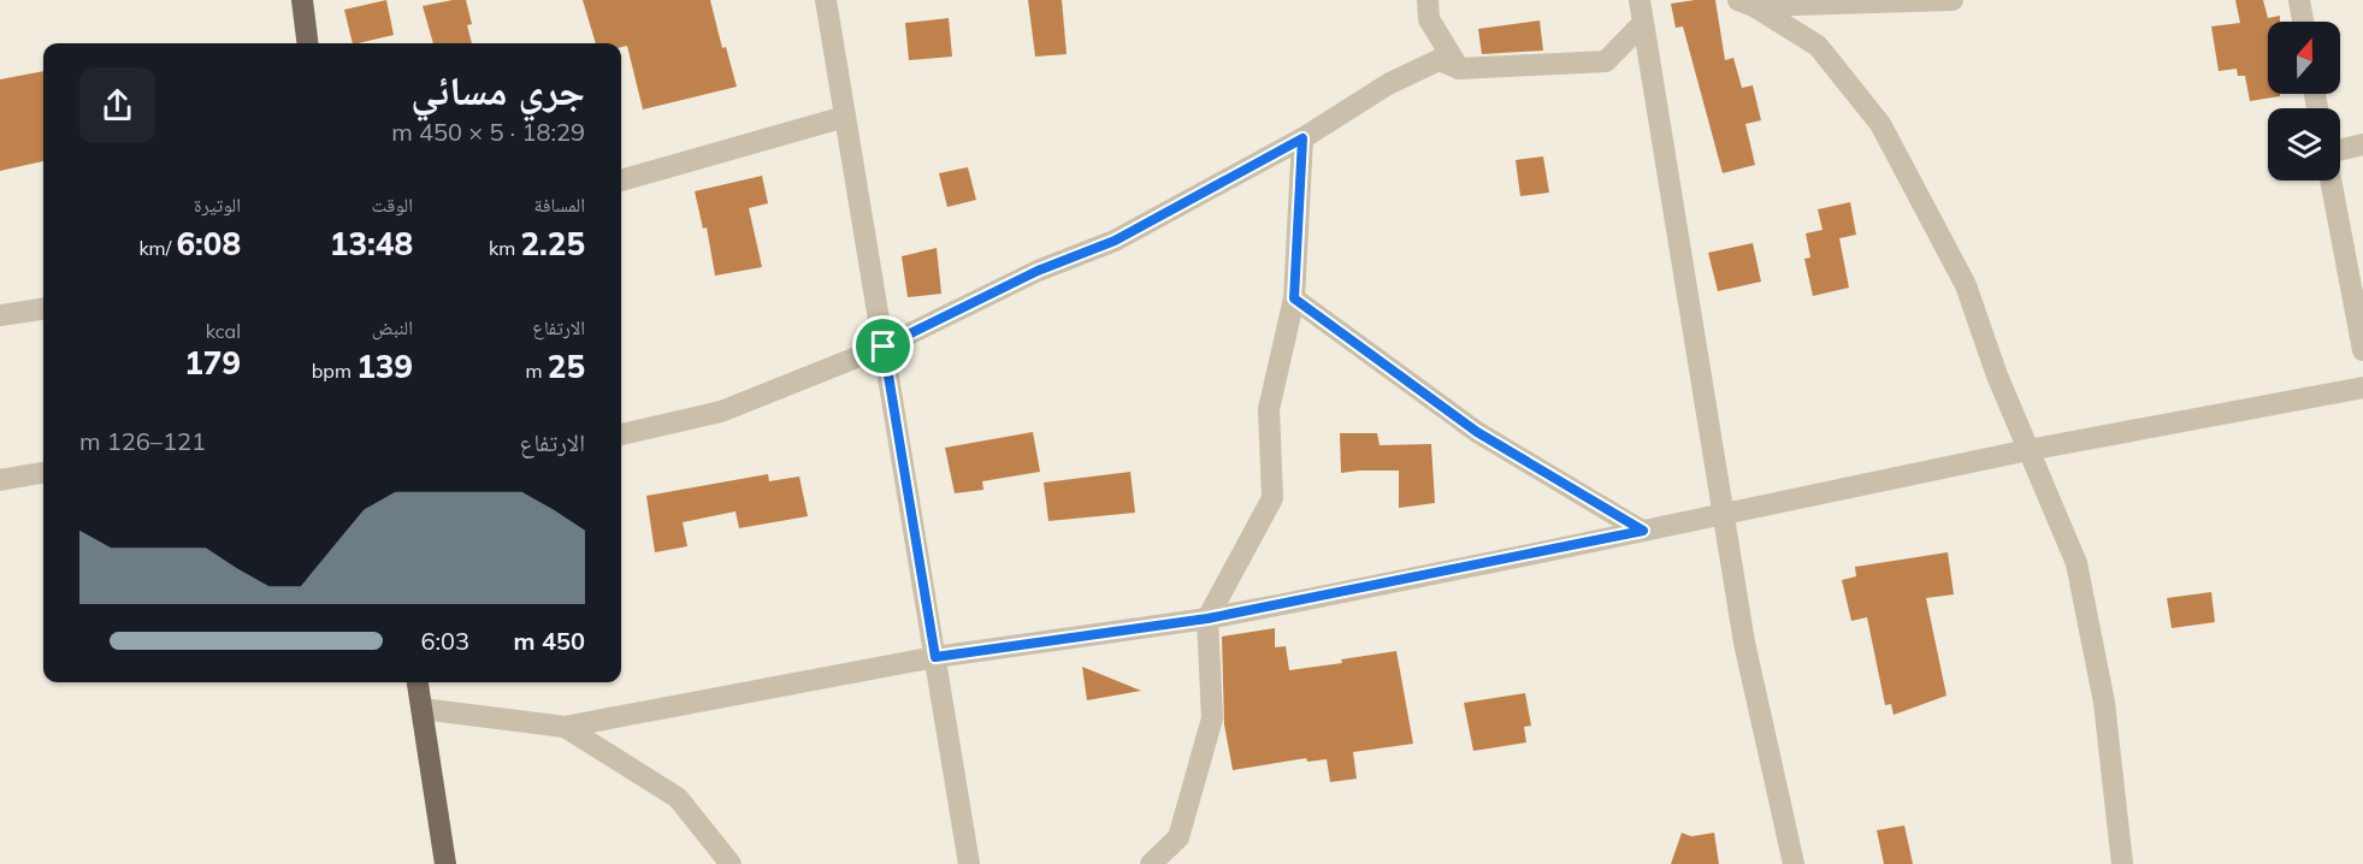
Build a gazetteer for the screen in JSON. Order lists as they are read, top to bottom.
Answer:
{
  "north": "top",
  "page": {
    "heading": ["جري مسائي", "18:29 · 5 × 450 m"],
    "stats": [
      ["المسافة", "2.25 km"],
      ["الوقت", "13:48"],
      ["الوتيرة", "6:08 /km"],
      ["الارتفاع", "25 m"],
      ["النبض", "139 bpm"],
      ["kcal", "179"]
    ],
    "chart": ["الارتفاع", "121–126 m"],
    "list": [
      {
        "name": "450 m",
        "note": "6:03"
      }
    ]
  }
}
